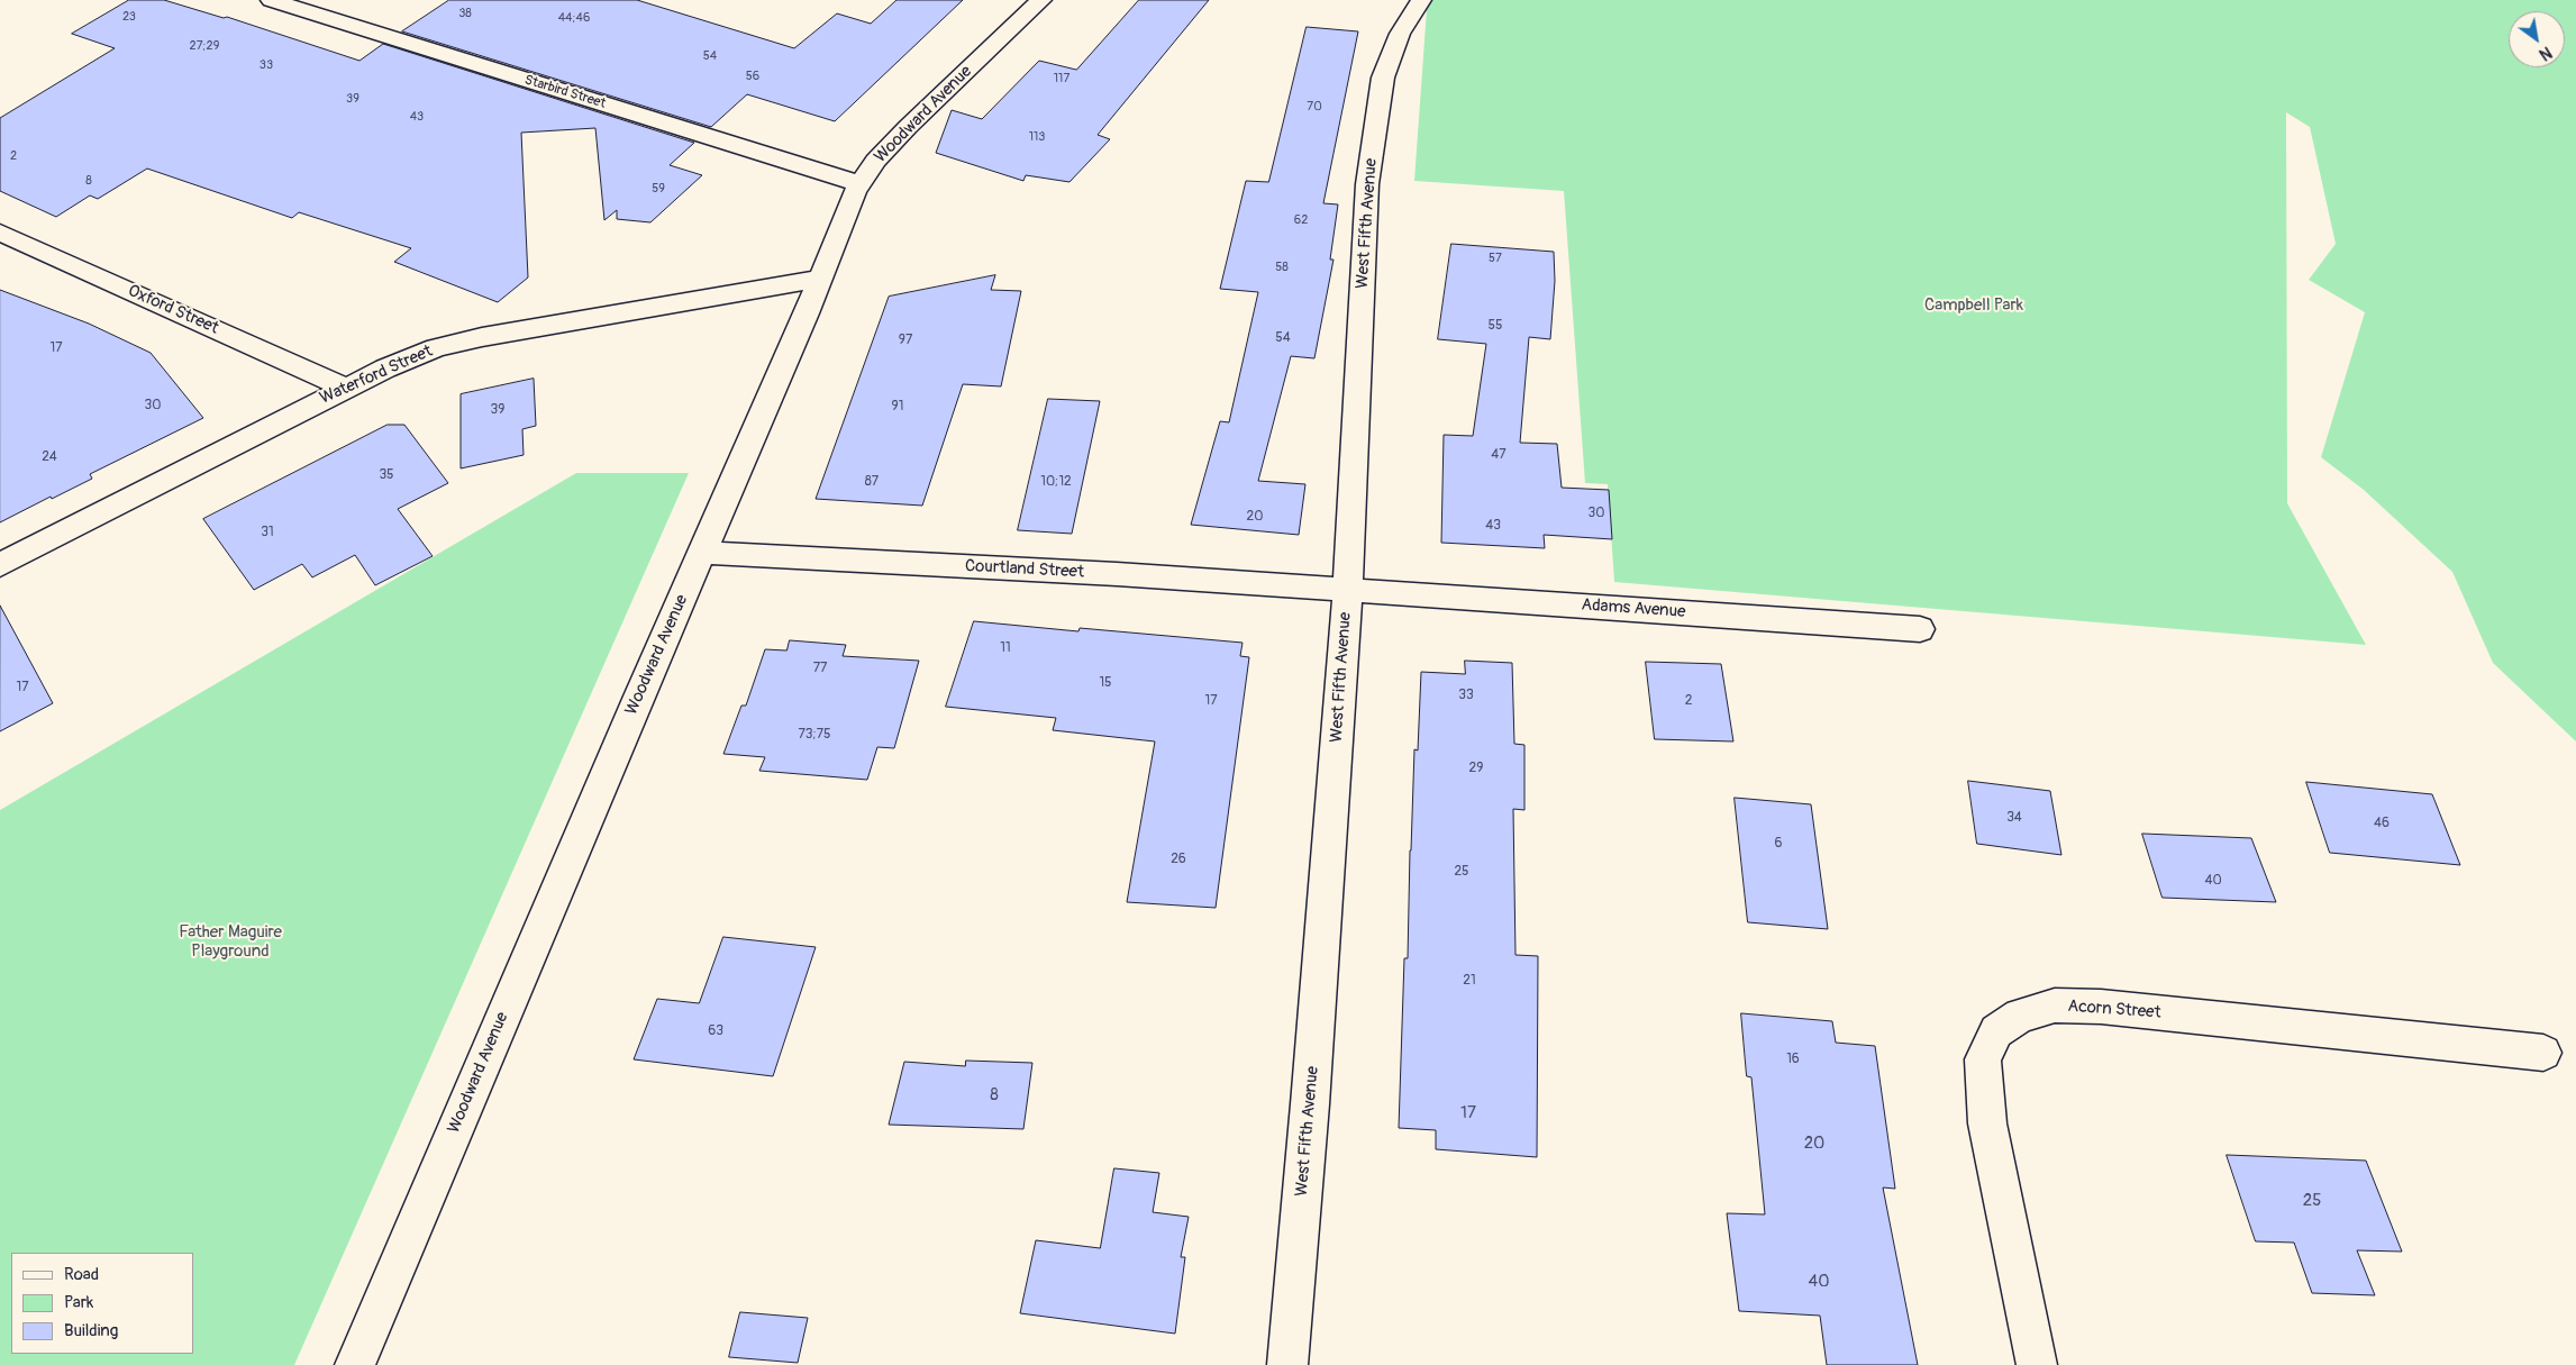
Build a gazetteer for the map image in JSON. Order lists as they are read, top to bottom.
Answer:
{
  "streets": {
    "street": [
      "Starbird Street",
      "Woodward Avenue",
      "West Fifth Avenue",
      "Oxford Street",
      "Waterford Street",
      "Courtland Street",
      "Adams Avenue",
      "Acorn Street"
    ]
  },
  "crossings": [
    ["Starbird Street", "Woodward Avenue"],
    ["Woodward Avenue", "Waterford Street"],
    ["Woodward Avenue", "Courtland Street"],
    ["West Fifth Avenue", "Courtland Street"],
    ["West Fifth Avenue", "Adams Avenue"],
    ["Oxford Street", "Waterford Street"],
    ["Courtland Street", "Adams Avenue"]
  ],
  "parks": ["Campbell Park", "Father Maguire Playground"],
  "house_numbers": [
    "38",
    "23",
    "44;46",
    "27;29",
    "54",
    "33",
    "56",
    "117",
    "39",
    "70",
    "43",
    "113",
    "2",
    "8",
    "59",
    "62",
    "57",
    "58",
    "55",
    "54",
    "97",
    "17",
    "30",
    "91",
    "39",
    "47",
    "24",
    "35",
    "87",
    "10;12",
    "30",
    "20",
    "43",
    "31",
    "11",
    "77",
    "15",
    "17",
    "33",
    "17",
    "2",
    "73;75",
    "29",
    "34",
    "46",
    "6",
    "26",
    "25",
    "40",
    "21",
    "63",
    "16",
    "8",
    "17",
    "20",
    "25",
    "40"
  ],
  "legend": ["Road", "Park", "Building"],
  "north": "bottom right"
}
